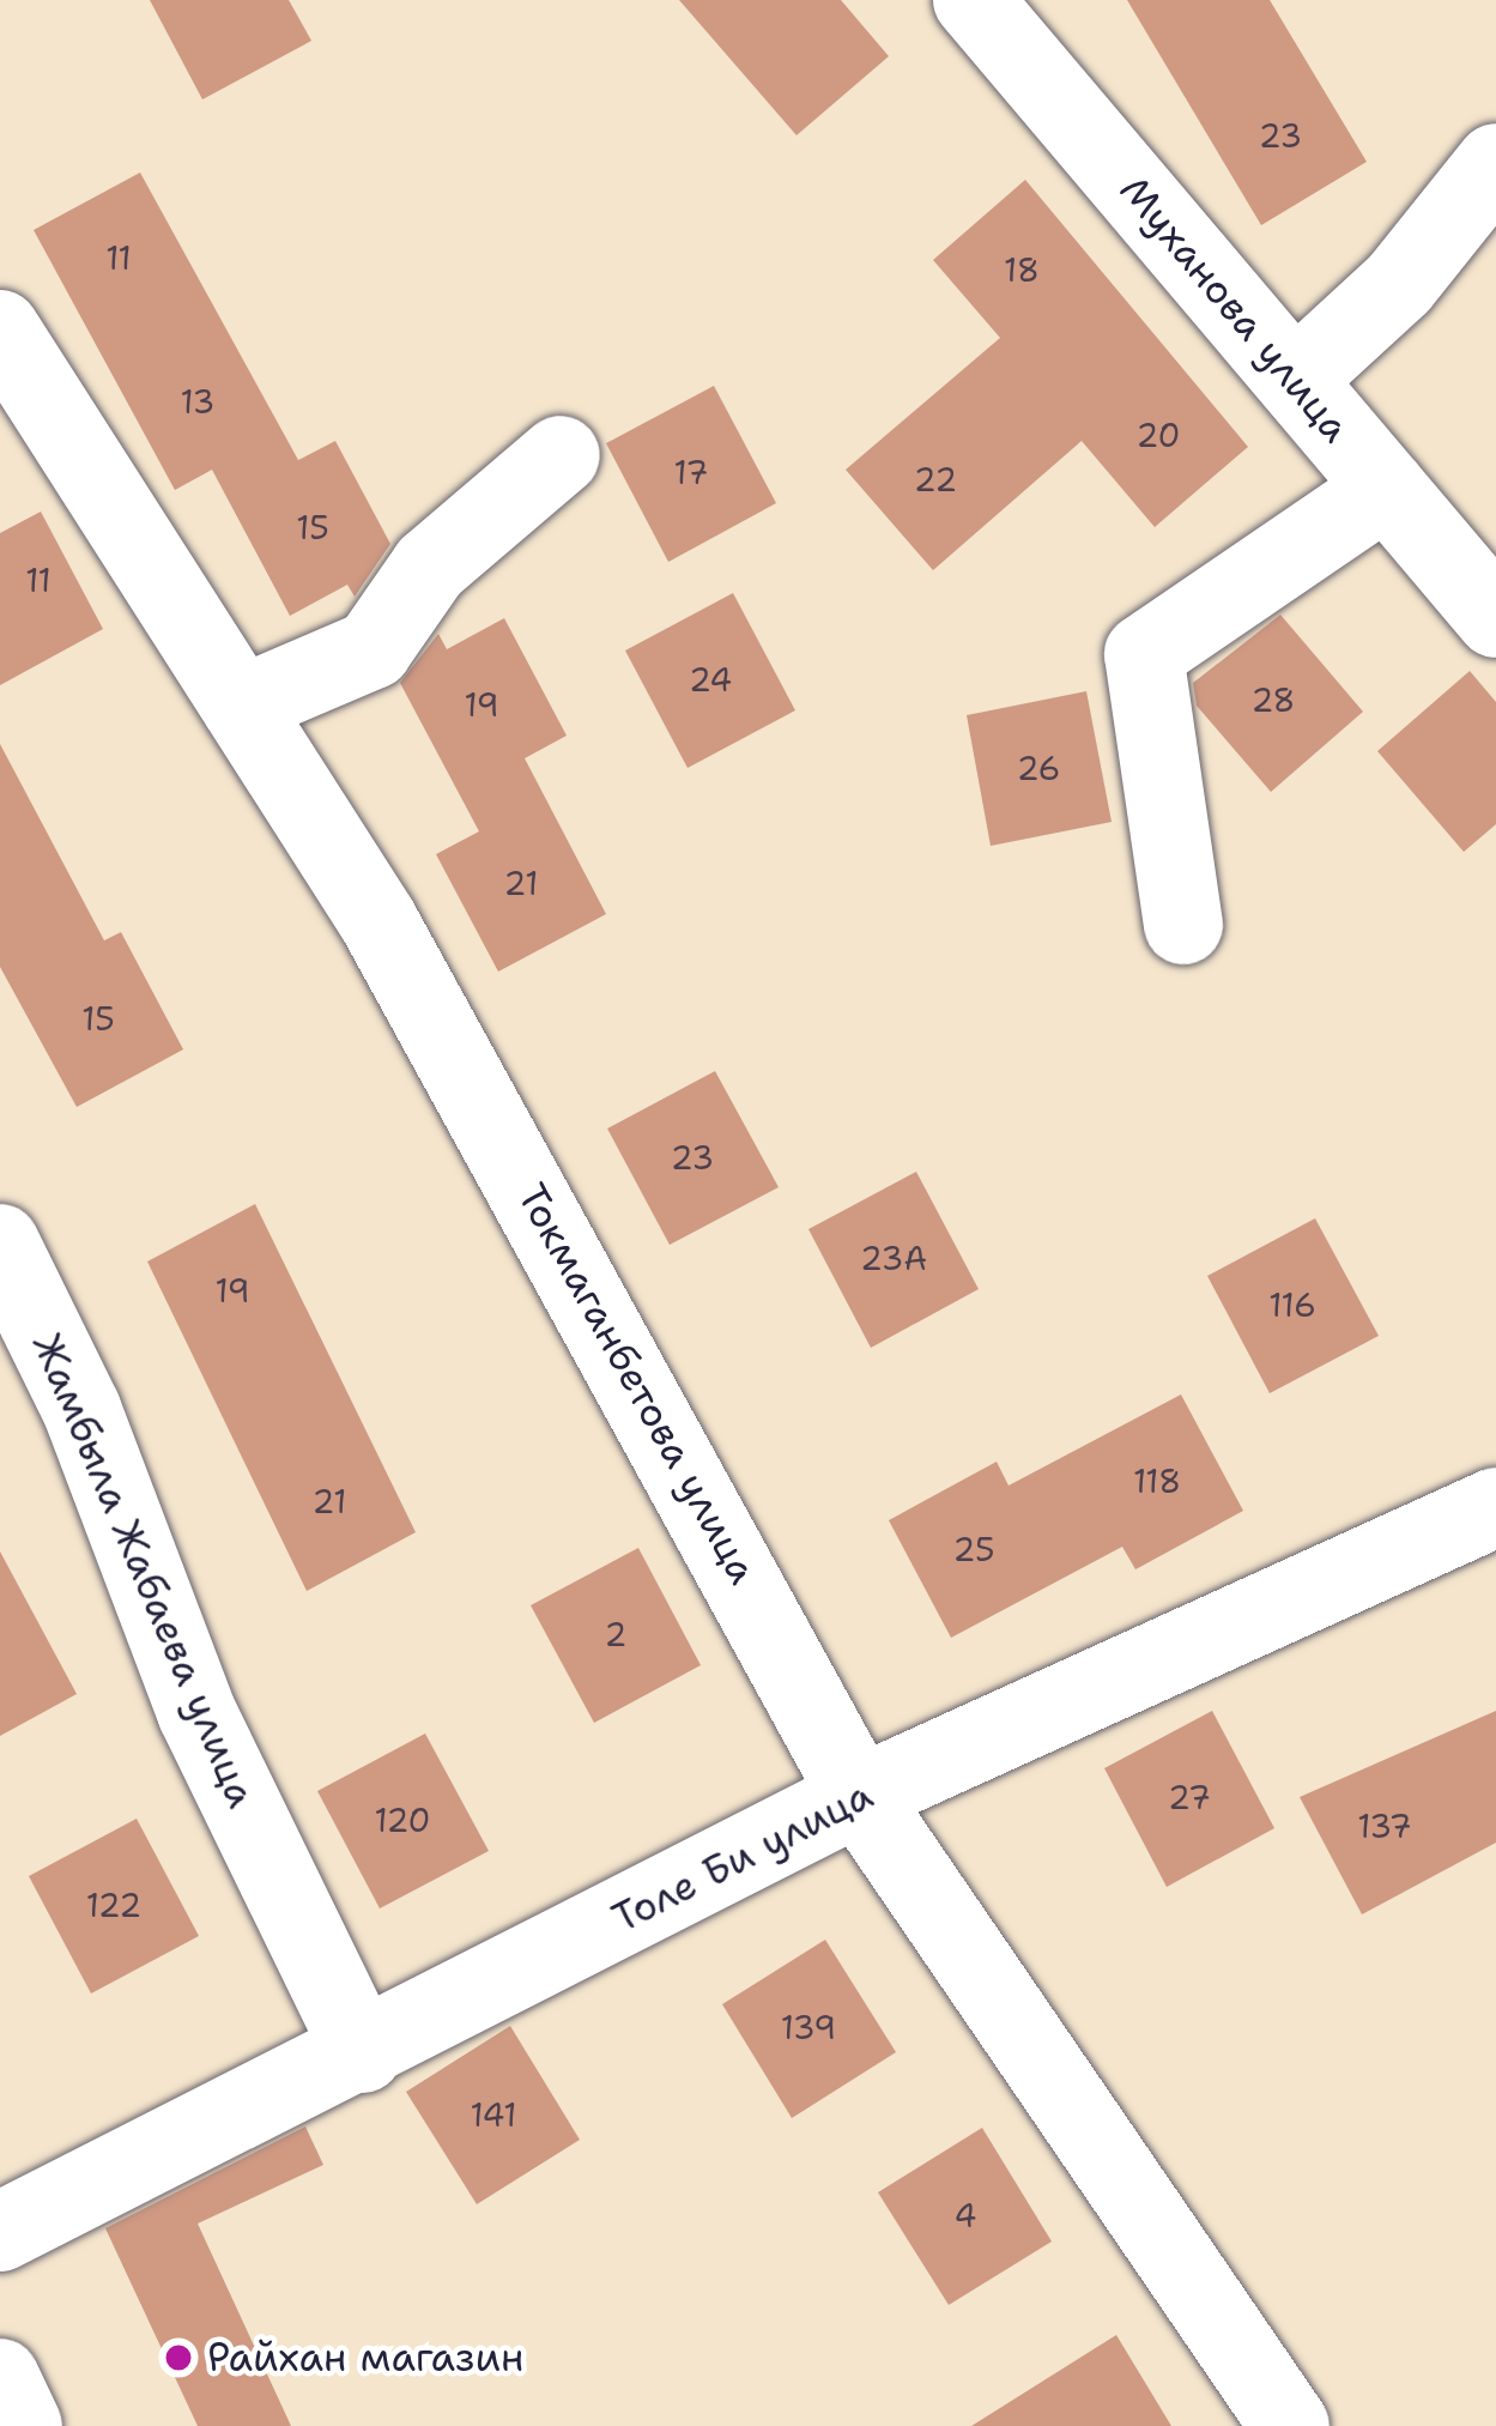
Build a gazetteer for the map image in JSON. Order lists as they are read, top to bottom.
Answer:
{
  "streets": {
    "street": [
      "Муханова улица",
      "Токмаганбетова улица",
      "Жамбыла Жабаева улица",
      "Толе Би улица"
    ]
  },
  "crossings": [
    ["Токмаганбетова улица", "Толе Би улица"],
    ["Жамбыла Жабаева улица", "Толе Би улица"]
  ],
  "places": ["Райхан магазин"],
  "house_numbers": [
    "23",
    "11",
    "18",
    "13",
    "20",
    "17",
    "22",
    "15",
    "11",
    "24",
    "28",
    "19",
    "26",
    "21",
    "15",
    "23",
    "23А",
    "19",
    "116",
    "118",
    "21",
    "25",
    "2",
    "27",
    "120",
    "137",
    "122",
    "139",
    "141",
    "4"
  ]
}
